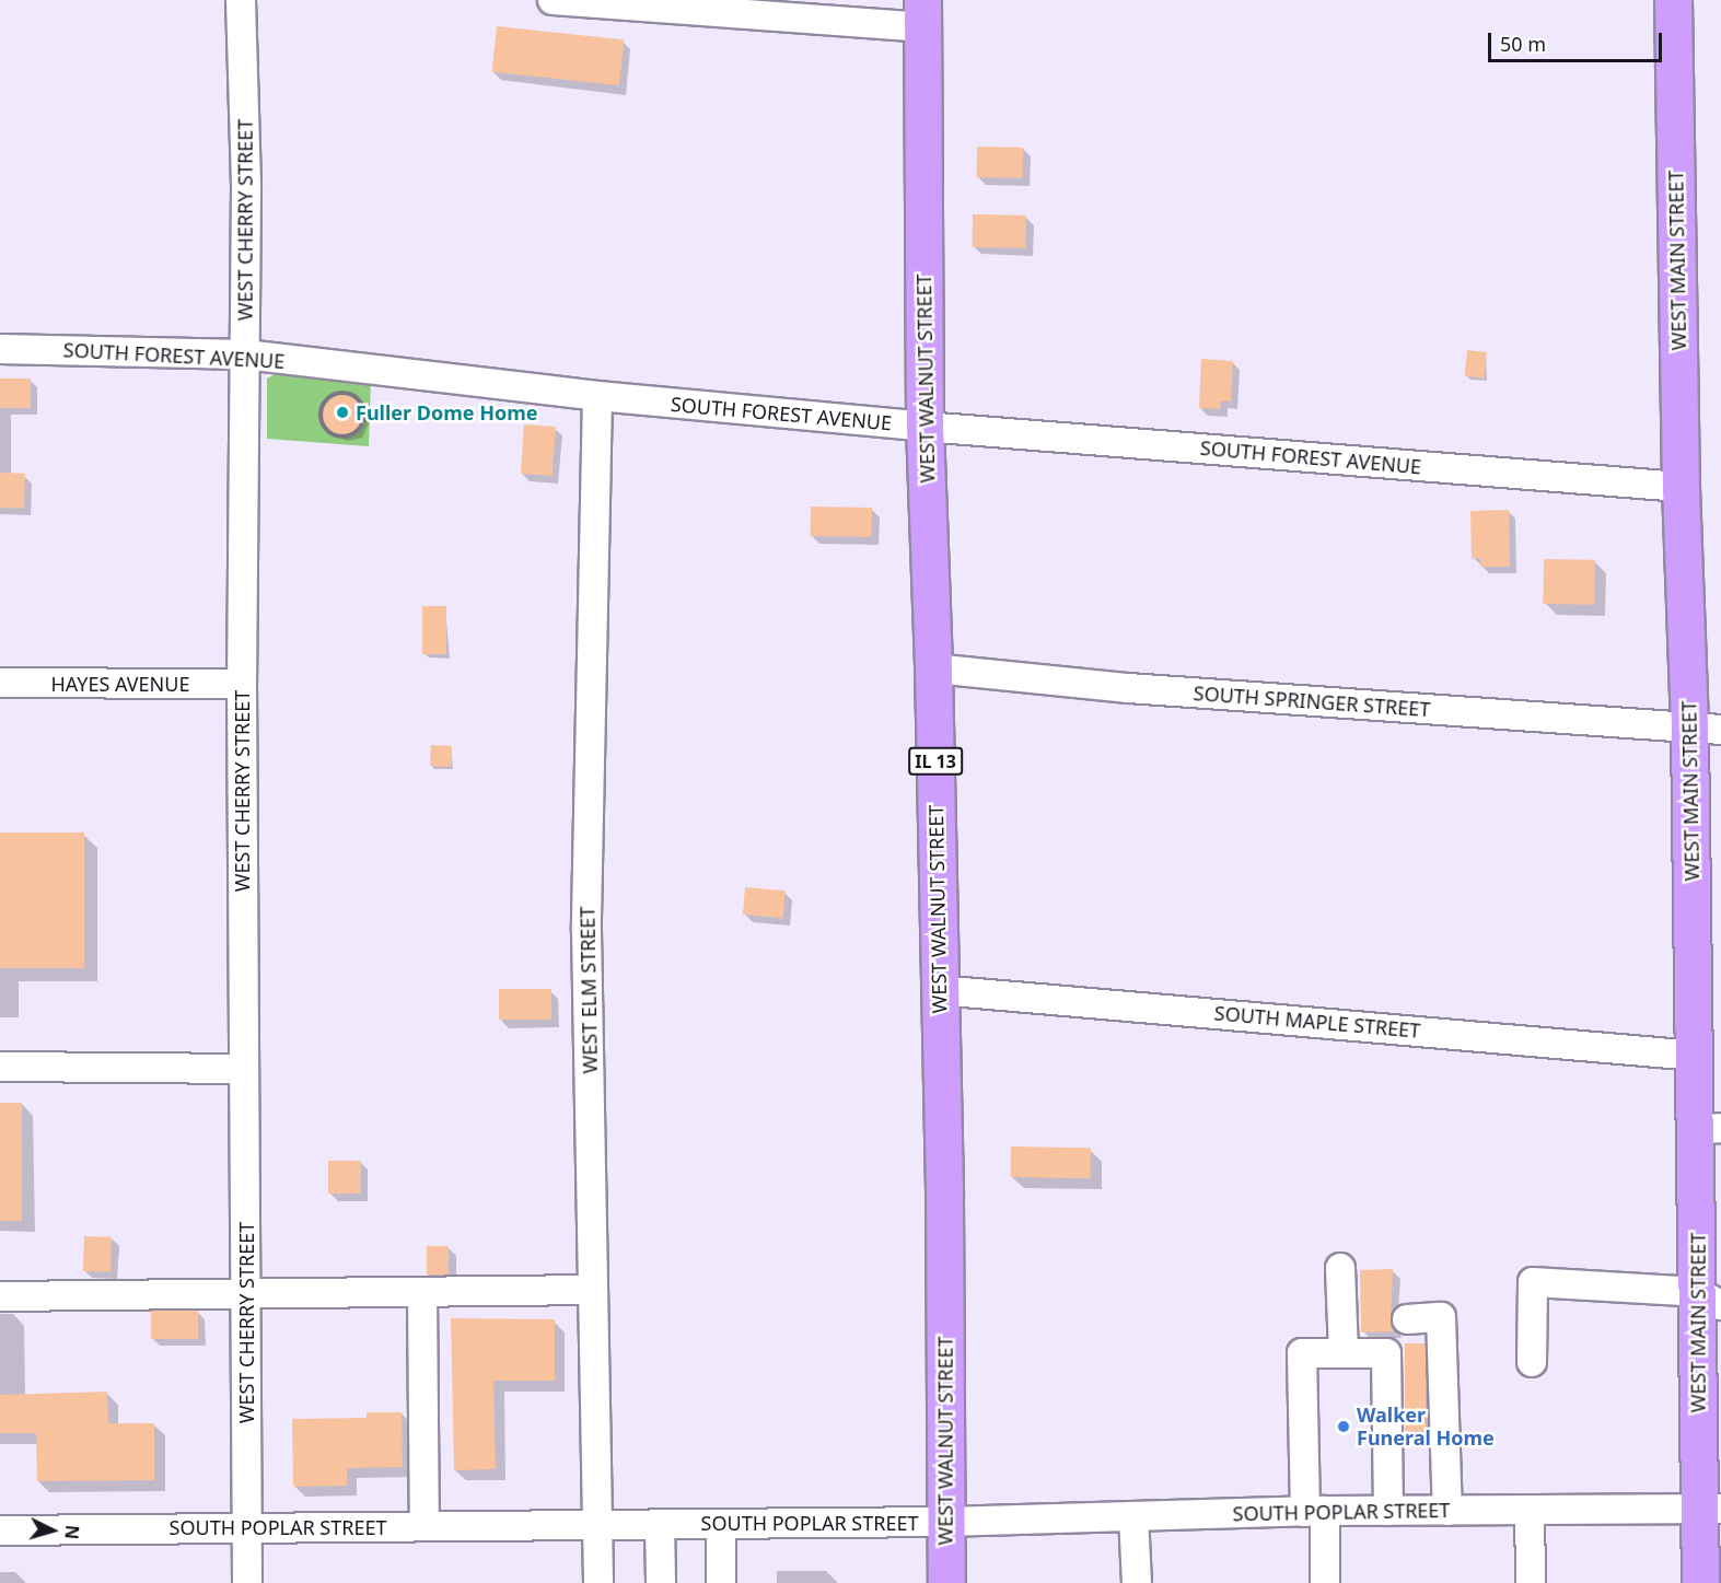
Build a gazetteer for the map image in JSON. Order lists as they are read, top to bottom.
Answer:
{
  "streets": {
    "highway": ["WEST MAIN STREET", "WEST WALNUT STREET", "IL 13"],
    "street": [
      "WEST CHERRY STREET",
      "SOUTH FOREST AVENUE",
      "HAYES AVENUE",
      "SOUTH SPRINGER STREET",
      "WEST ELM STREET",
      "SOUTH MAPLE STREET",
      "SOUTH POPLAR STREET"
    ]
  },
  "crossings": [
    ["WEST CHERRY STREET", "SOUTH FOREST AVENUE"],
    ["WEST CHERRY STREET", "HAYES AVENUE"],
    ["WEST CHERRY STREET", "SOUTH POPLAR STREET"],
    ["WEST MAIN STREET", "SOUTH FOREST AVENUE"],
    ["WEST MAIN STREET", "SOUTH SPRINGER STREET"],
    ["WEST MAIN STREET", "SOUTH MAPLE STREET"],
    ["WEST MAIN STREET", "SOUTH POPLAR STREET"],
    ["SOUTH FOREST AVENUE", "WEST WALNUT STREET"],
    ["SOUTH FOREST AVENUE", "WEST ELM STREET"],
    ["WEST WALNUT STREET", "SOUTH SPRINGER STREET"],
    ["WEST WALNUT STREET", "SOUTH MAPLE STREET"],
    ["WEST WALNUT STREET", "SOUTH POPLAR STREET"],
    ["WEST ELM STREET", "SOUTH POPLAR STREET"]
  ],
  "places": ["Fuller Dome Home", "Walker Funeral Home"],
  "scale_bar": "50 m",
  "north": "right"
}
